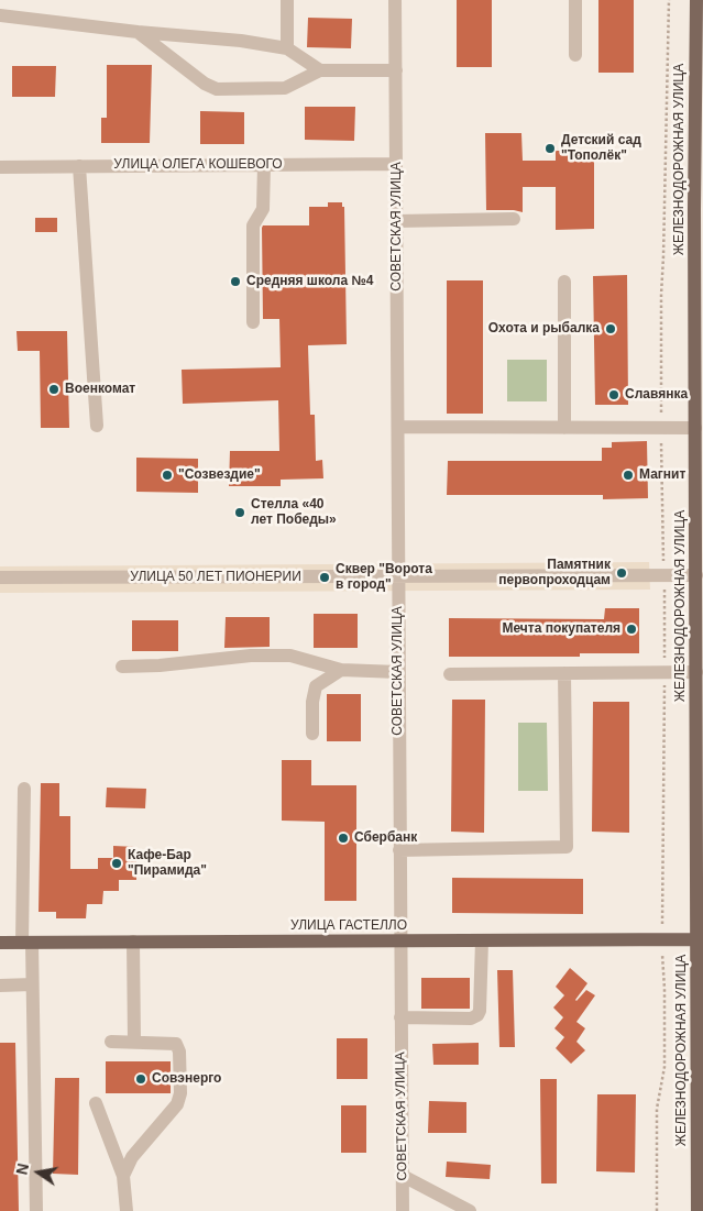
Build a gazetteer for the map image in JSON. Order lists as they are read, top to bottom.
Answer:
{
  "streets": {
    "main road": ["ЖЕЛЕЗНОДОРОЖНАЯ УЛИЦА", "УЛИЦА ГАСТЕЛЛО"],
    "street": ["УЛИЦА ОЛЕГА КОШЕВОГО", "СОВЕТСКАЯ УЛИЦА", "УЛИЦА 50 ЛЕТ ПИОНЕРИИ"]
  },
  "crossings": [
    ["ЖЕЛЕЗНОДОРОЖНАЯ УЛИЦА", "УЛИЦА 50 ЛЕТ ПИОНЕРИИ"],
    ["ЖЕЛЕЗНОДОРОЖНАЯ УЛИЦА", "УЛИЦА ГАСТЕЛЛО"],
    ["УЛИЦА ОЛЕГА КОШЕВОГО", "СОВЕТСКАЯ УЛИЦА"],
    ["СОВЕТСКАЯ УЛИЦА", "УЛИЦА 50 ЛЕТ ПИОНЕРИИ"],
    ["СОВЕТСКАЯ УЛИЦА", "УЛИЦА ГАСТЕЛЛО"]
  ],
  "places": [
    "Детский сад \"Тополёк\"",
    "Средняя школа №4",
    "Охота и рыбалка",
    "Военкомат",
    "Славянка",
    "\"Созвездие\"",
    "Магнит",
    "Стелла «40 лет Победы»",
    "Памятник первопроходцам",
    "Сквер \"Ворота в город\"",
    "Мечта покупателя",
    "Сбербанк",
    "Кафе-Бар \"Пирамида\"",
    "Совэнерго"
  ],
  "north": "left"
}
